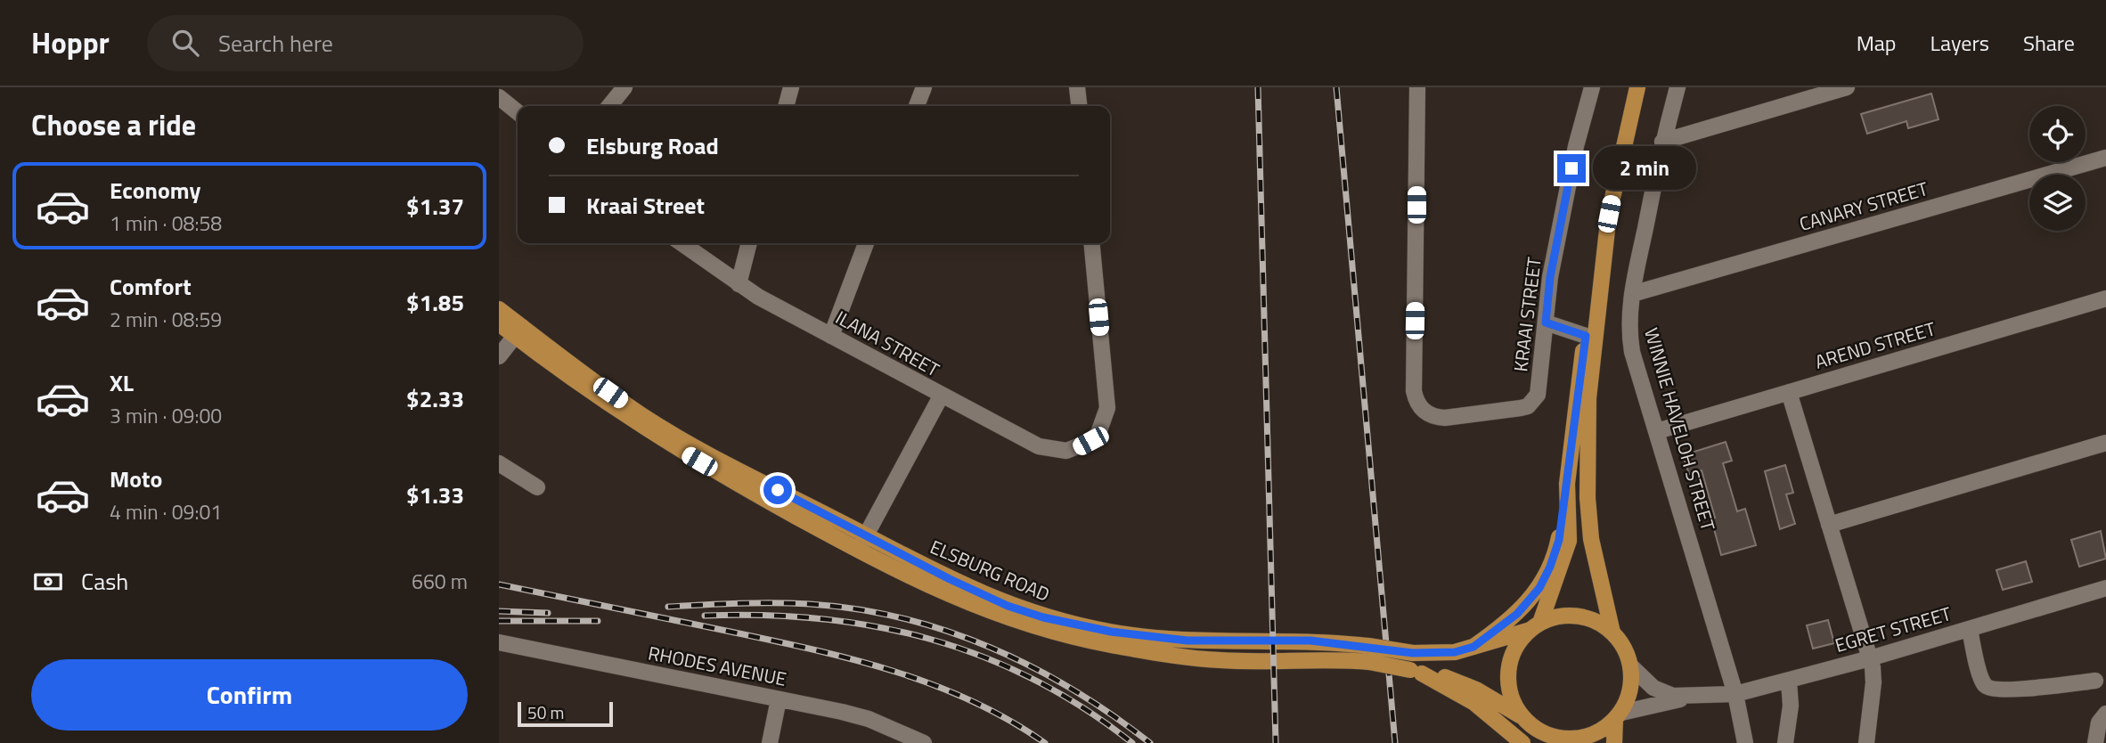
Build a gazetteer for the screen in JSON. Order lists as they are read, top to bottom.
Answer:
{
  "streets": {
    "main road": ["ELSBURG ROAD"],
    "street": [
      "CANARY STREET",
      "KRAAI STREET",
      "ILANA STREET",
      "AREND STREET",
      "WINNIE HAVELOH STREET",
      "EGRET STREET",
      "RHODES AVENUE"
    ]
  },
  "crossings": [
    ["CANARY STREET", "WINNIE HAVELOH STREET"],
    ["AREND STREET", "WINNIE HAVELOH STREET"],
    ["WINNIE HAVELOH STREET", "EGRET STREET"]
  ],
  "scale_bar": "50 m",
  "page": {
    "header": "Hoppr",
    "search": "Search here",
    "nav": ["Map", "Layers", "Share"],
    "heading": "Choose a ride",
    "banner": ["Elsburg Road", "Kraai Street"],
    "bubble": "2 min",
    "list": [
      {
        "name": "Economy",
        "note": "1 min · 08:58",
        "value": "$1.37"
      },
      {
        "name": "Comfort",
        "note": "2 min · 08:59",
        "value": "$1.85"
      },
      {
        "name": "XL",
        "note": "3 min · 09:00",
        "value": "$2.33"
      },
      {
        "name": "Moto",
        "note": "4 min · 09:01",
        "value": "$1.33"
      }
    ],
    "pay": ["Cash", "660 m"],
    "buttons": "Confirm",
    "scale": "50 m"
  }
}
